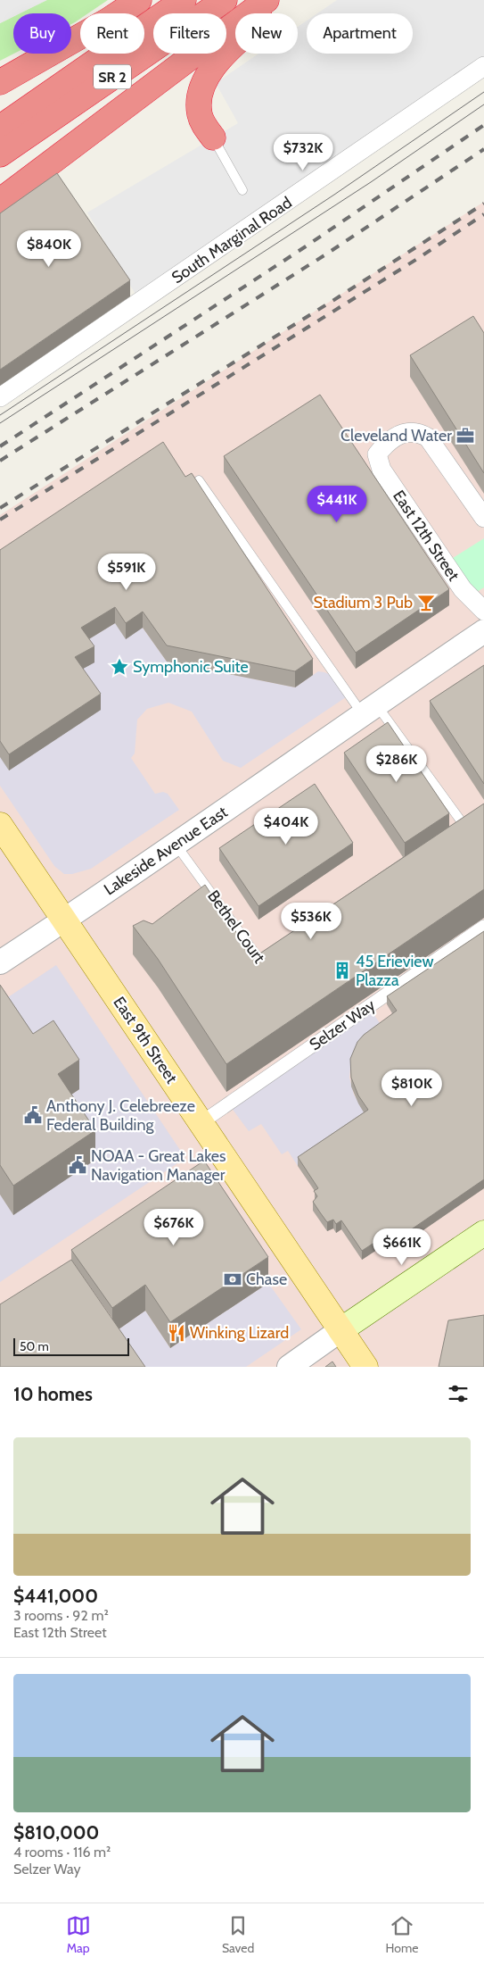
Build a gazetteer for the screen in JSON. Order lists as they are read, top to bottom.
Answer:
{
  "streets": {
    "highway": ["SR 2"],
    "main road": ["East 9th Street"],
    "street": [
      "South Marginal Road",
      "East 12th Street",
      "Lakeside Avenue East",
      "Selzer Way"
    ],
    "lane": ["Bethel Court"]
  },
  "crossings": [
    ["Lakeside Avenue East", "Bethel Court"],
    ["Lakeside Avenue East", "East 9th Street"],
    ["Selzer Way", "East 9th Street"]
  ],
  "places": {
    "office": ["Cleveland Water"],
    "bar": ["Stadium 3 Pub"],
    "place": ["Symphonic Suite"],
    "building": ["45 Erieview Plazza"],
    "public building": ["Anthony J. Celebreeze Federal Building", "NOAA - Great Lakes Navigation Manager"],
    "bank": ["Chase"],
    "restaurant": ["Winking Lizard"]
  },
  "scale_bar": "50 m",
  "page": {
    "chip": [
      "Buy",
      "Rent",
      "Filters",
      "New",
      "Apartment"
    ],
    "price": [
      "$732K",
      "$840K",
      "$441K",
      "$591K",
      "$286K",
      "$404K",
      "$536K",
      "$810K",
      "$676K",
      "$661K"
    ],
    "scale": "50 m",
    "heading": "10 homes",
    "list": [
      {
        "name": "$441,000",
        "note": "3 rooms · 92 m² · East 12th Street"
      },
      {
        "name": "$810,000",
        "note": "4 rooms · 116 m² · Selzer Way"
      }
    ],
    "tabs": ["Map", "Saved", "Home"]
  }
}
